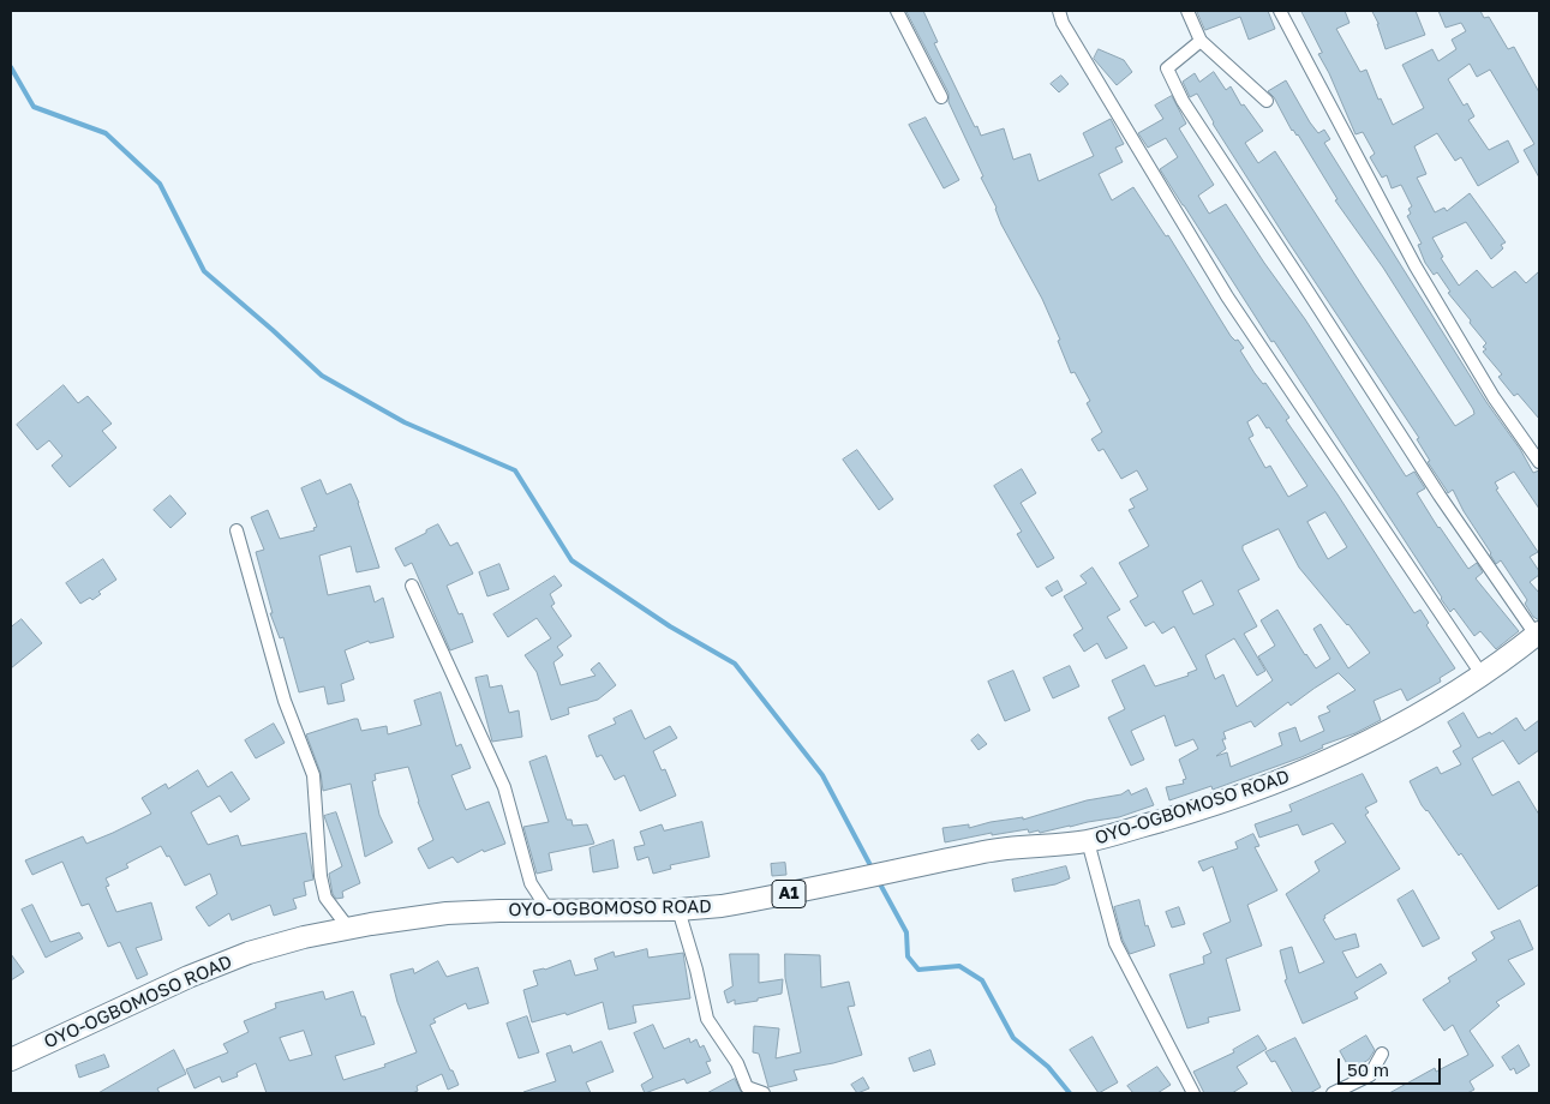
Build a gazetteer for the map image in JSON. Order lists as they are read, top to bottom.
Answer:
{
  "streets": {
    "highway": ["OYO-OGBOMOSO ROAD", "A1"]
  },
  "scale_bar": "50 m"
}
